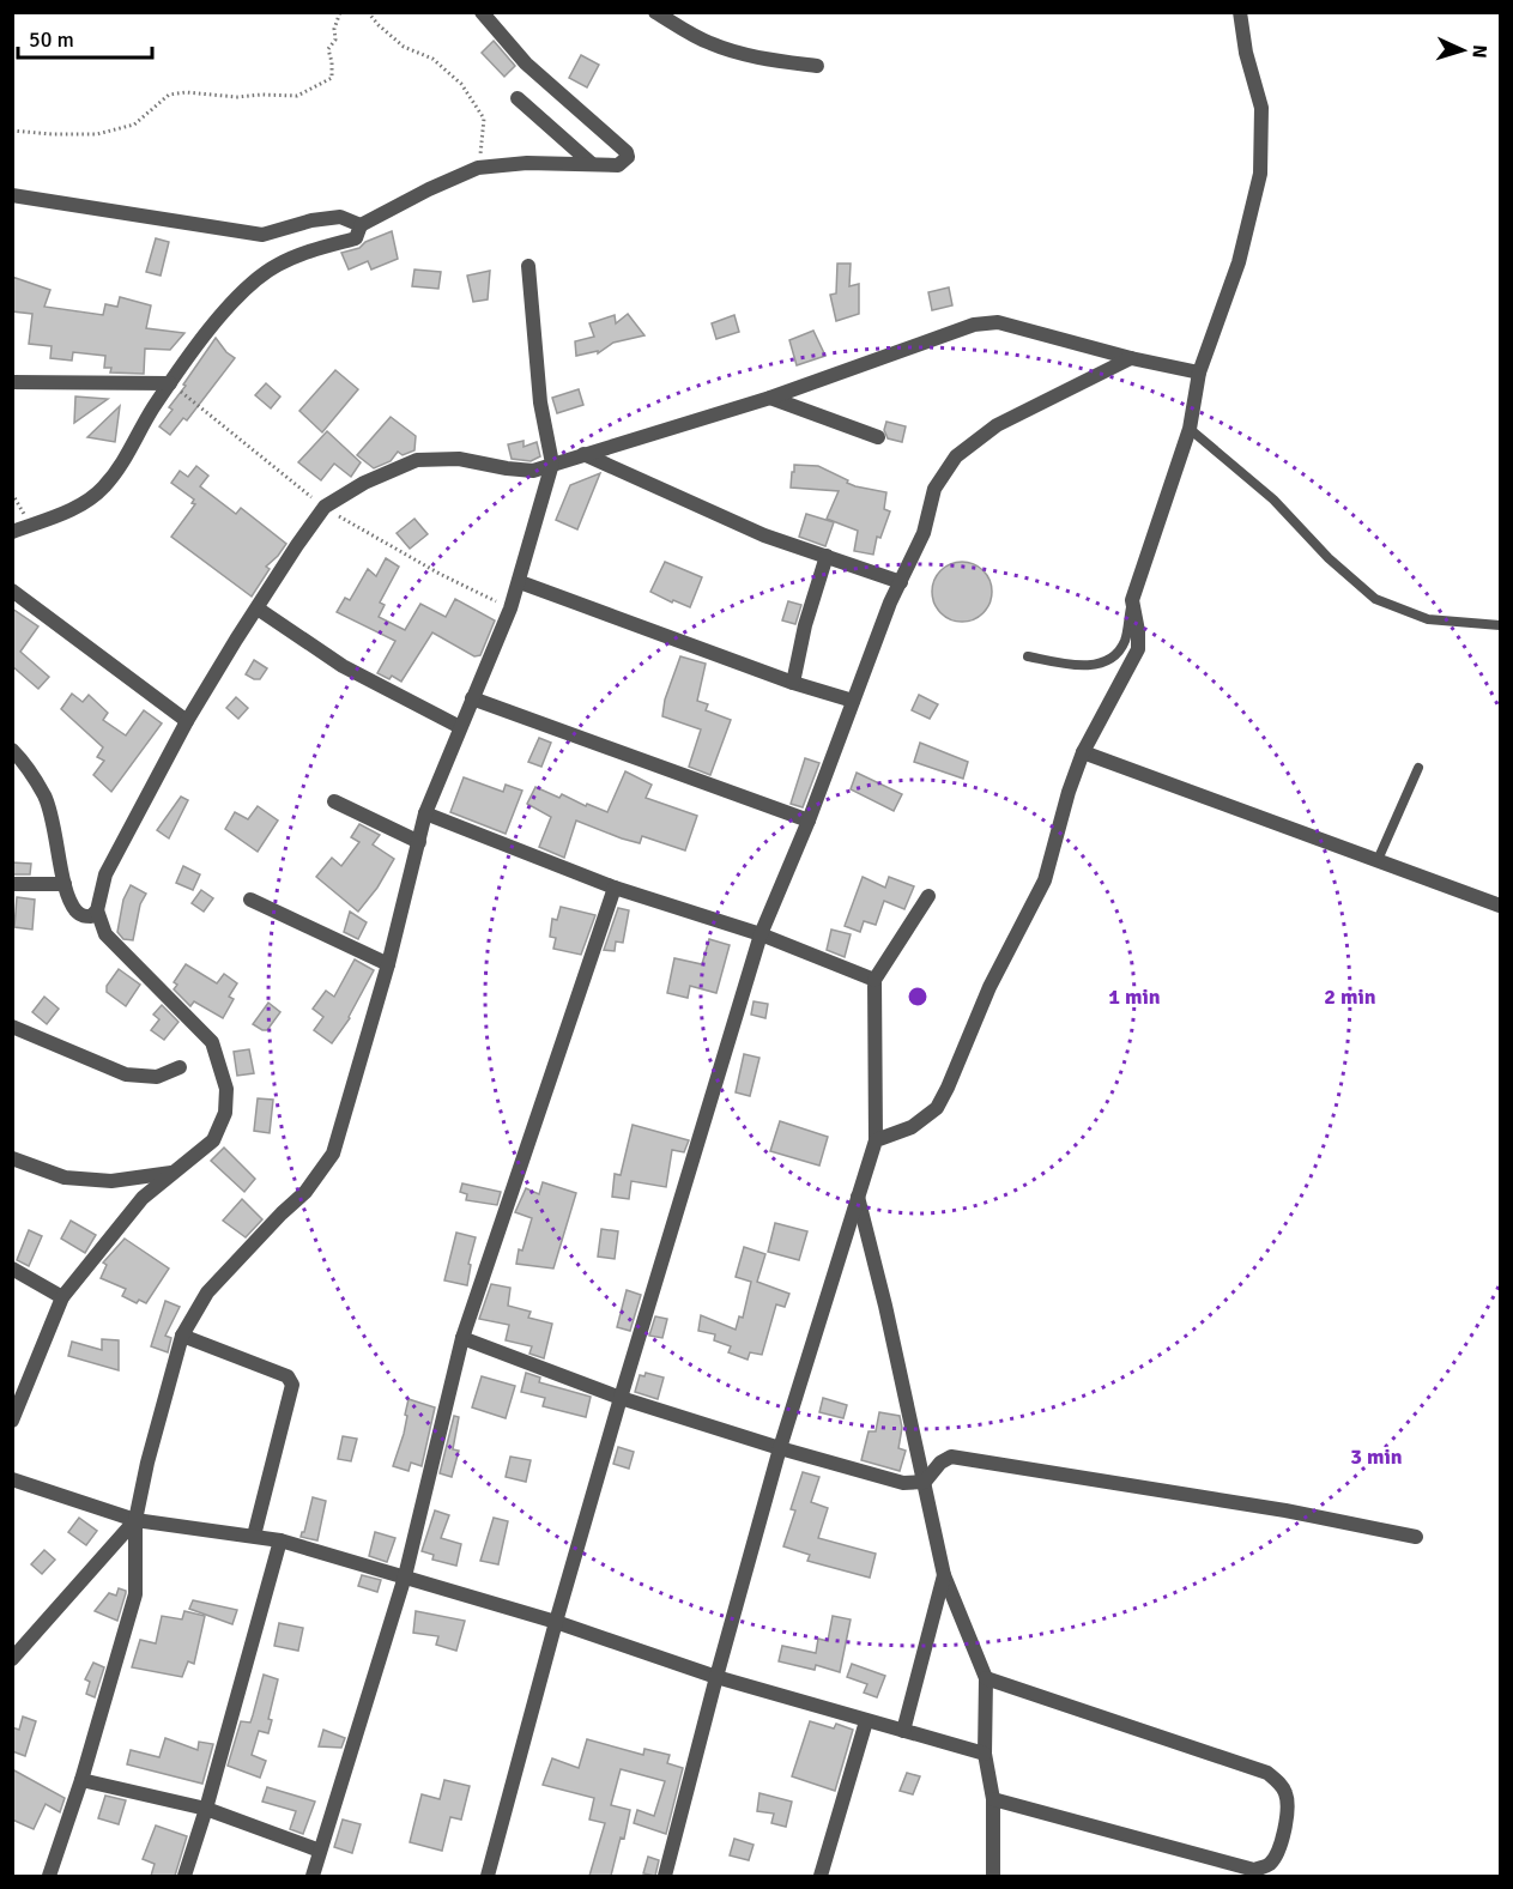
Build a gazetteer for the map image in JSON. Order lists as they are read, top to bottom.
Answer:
{
  "scale_bar": "50 m",
  "north": "right",
  "rings": ["1 min", "2 min", "3 min"]
}
